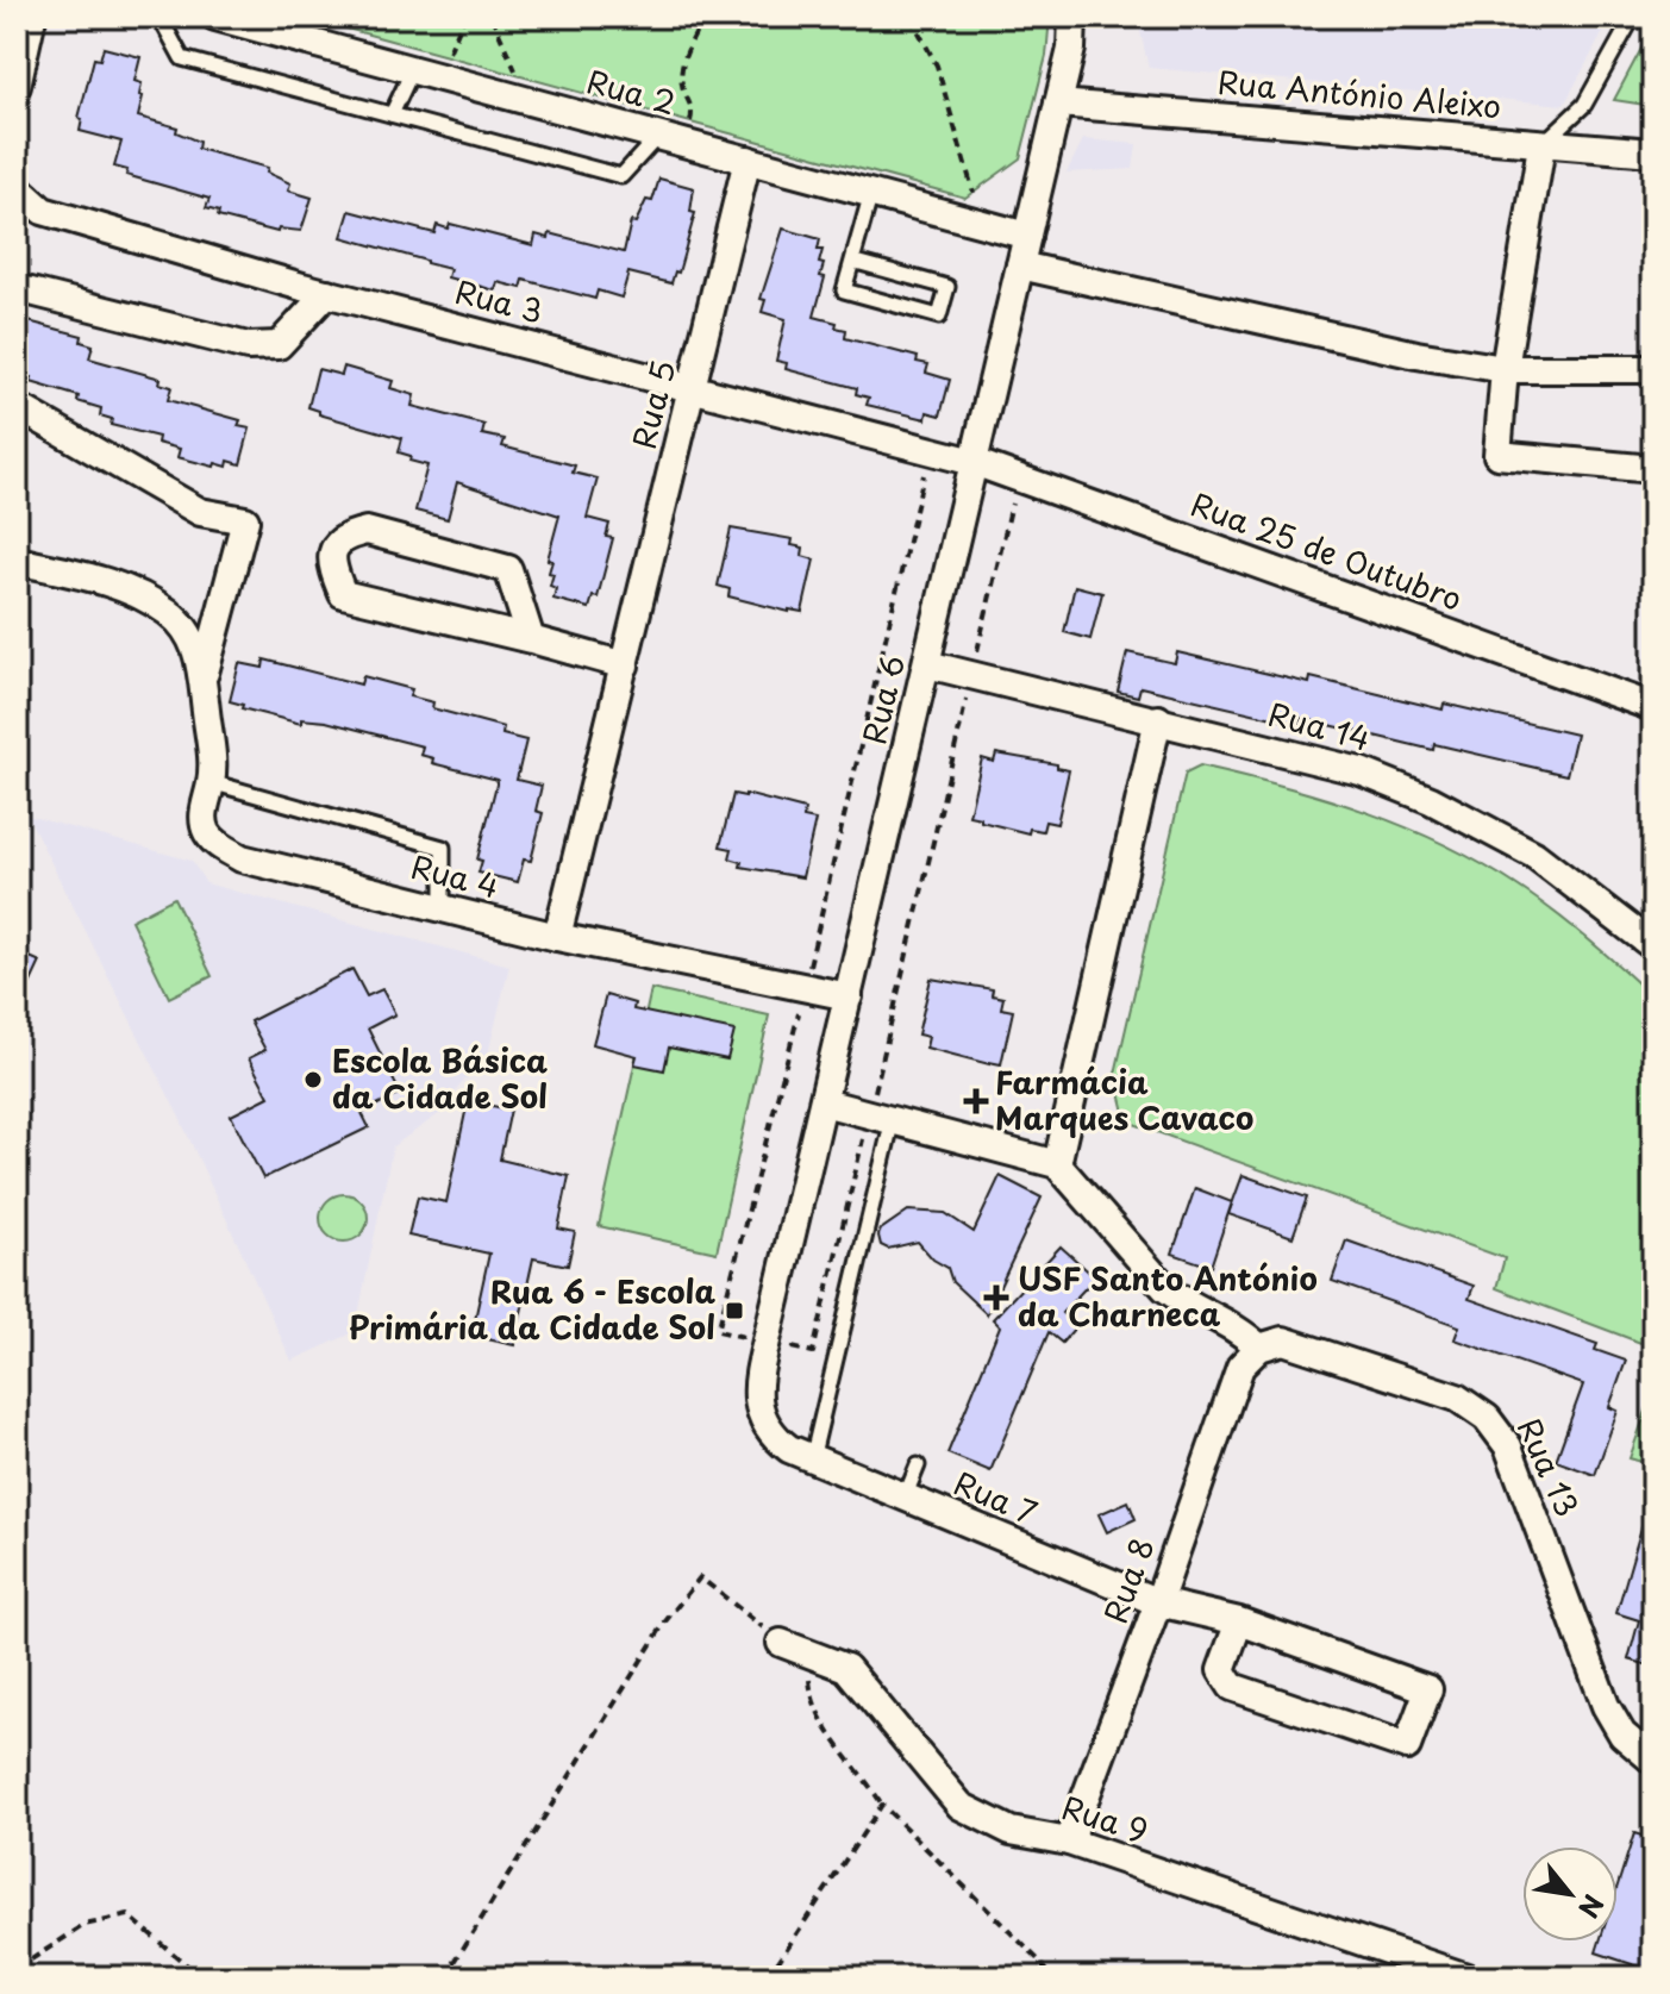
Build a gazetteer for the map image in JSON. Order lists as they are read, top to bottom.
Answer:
{
  "streets": {
    "street": [
      "Rua 2",
      "Rua António Aleixo",
      "Rua 3",
      "Rua 5",
      "Rua 25 de Outubro",
      "Rua 6",
      "Rua 14",
      "Rua 4",
      "Rua 13",
      "Rua 7",
      "Rua 8",
      "Rua 9"
    ]
  },
  "crossings": [
    ["Rua 2", "Rua 5"],
    ["Rua 2", "Rua 6"],
    ["Rua António Aleixo", "Rua 6"],
    ["Rua 3", "Rua 5"],
    ["Rua 3", "Rua 25 de Outubro"],
    ["Rua 3", "Rua 6"],
    ["Rua 5", "Rua 4"],
    ["Rua 25 de Outubro", "Rua 6"],
    ["Rua 6", "Rua 14"],
    ["Rua 6", "Rua 4"],
    ["Rua 6", "Rua 7"],
    ["Rua 13", "Rua 8"],
    ["Rua 7", "Rua 8"],
    ["Rua 8", "Rua 9"]
  ],
  "places": {
    "other": ["Escola Básica da Cidade Sol"],
    "health": ["Farmácia Marques Cavaco", "USF Santo António da Charneca"],
    "transit": ["Rua 6 - Escola Primária da Cidade Sol"]
  },
  "north": "bottom right"
}
